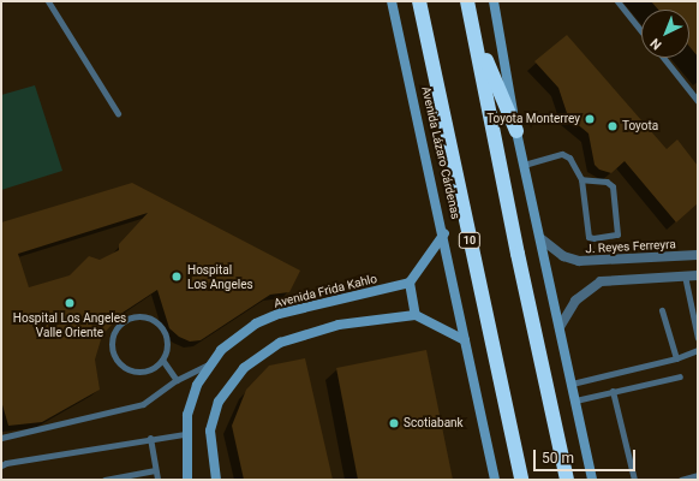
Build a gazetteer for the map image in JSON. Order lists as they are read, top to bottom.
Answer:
{
  "streets": {
    "highway": ["Avenida Lázaro Cárdenas", "10"],
    "street": ["J. Reyes Ferreyra", "Avenida Frida Kahlo"]
  },
  "places": [
    "Toyota Monterrey",
    "Toyota",
    "Hospital Los Angeles",
    "Hospital Los Angeles Valle Oriente",
    "Scotiabank"
  ],
  "scale_bar": "50 m",
  "north": "bottom left"
}
